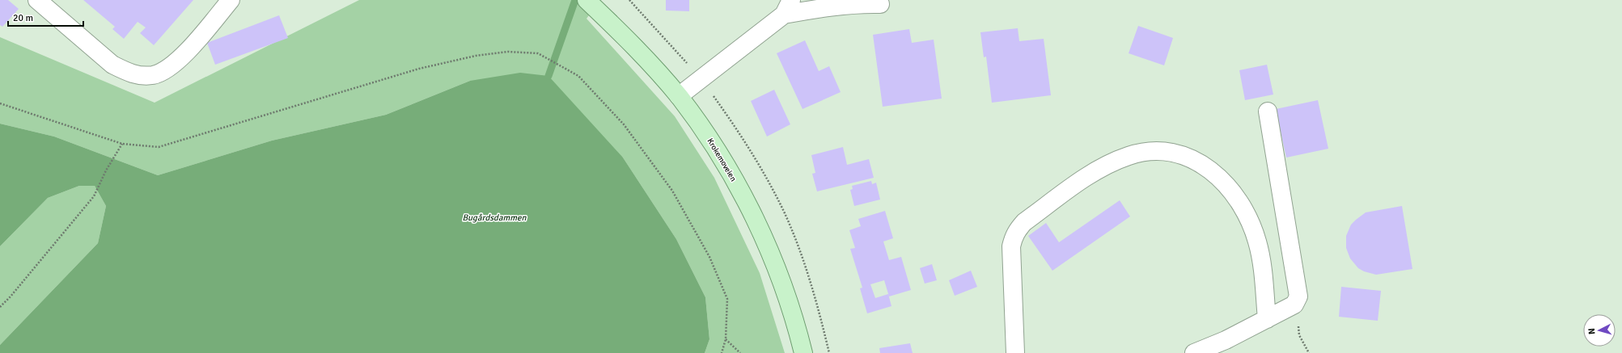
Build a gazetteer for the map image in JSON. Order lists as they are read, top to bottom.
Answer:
{
  "streets": {
    "main road": ["Krokemoveien"]
  },
  "water": ["Bugårdsdammen"],
  "scale_bar": "20 m",
  "north": "left"
}
